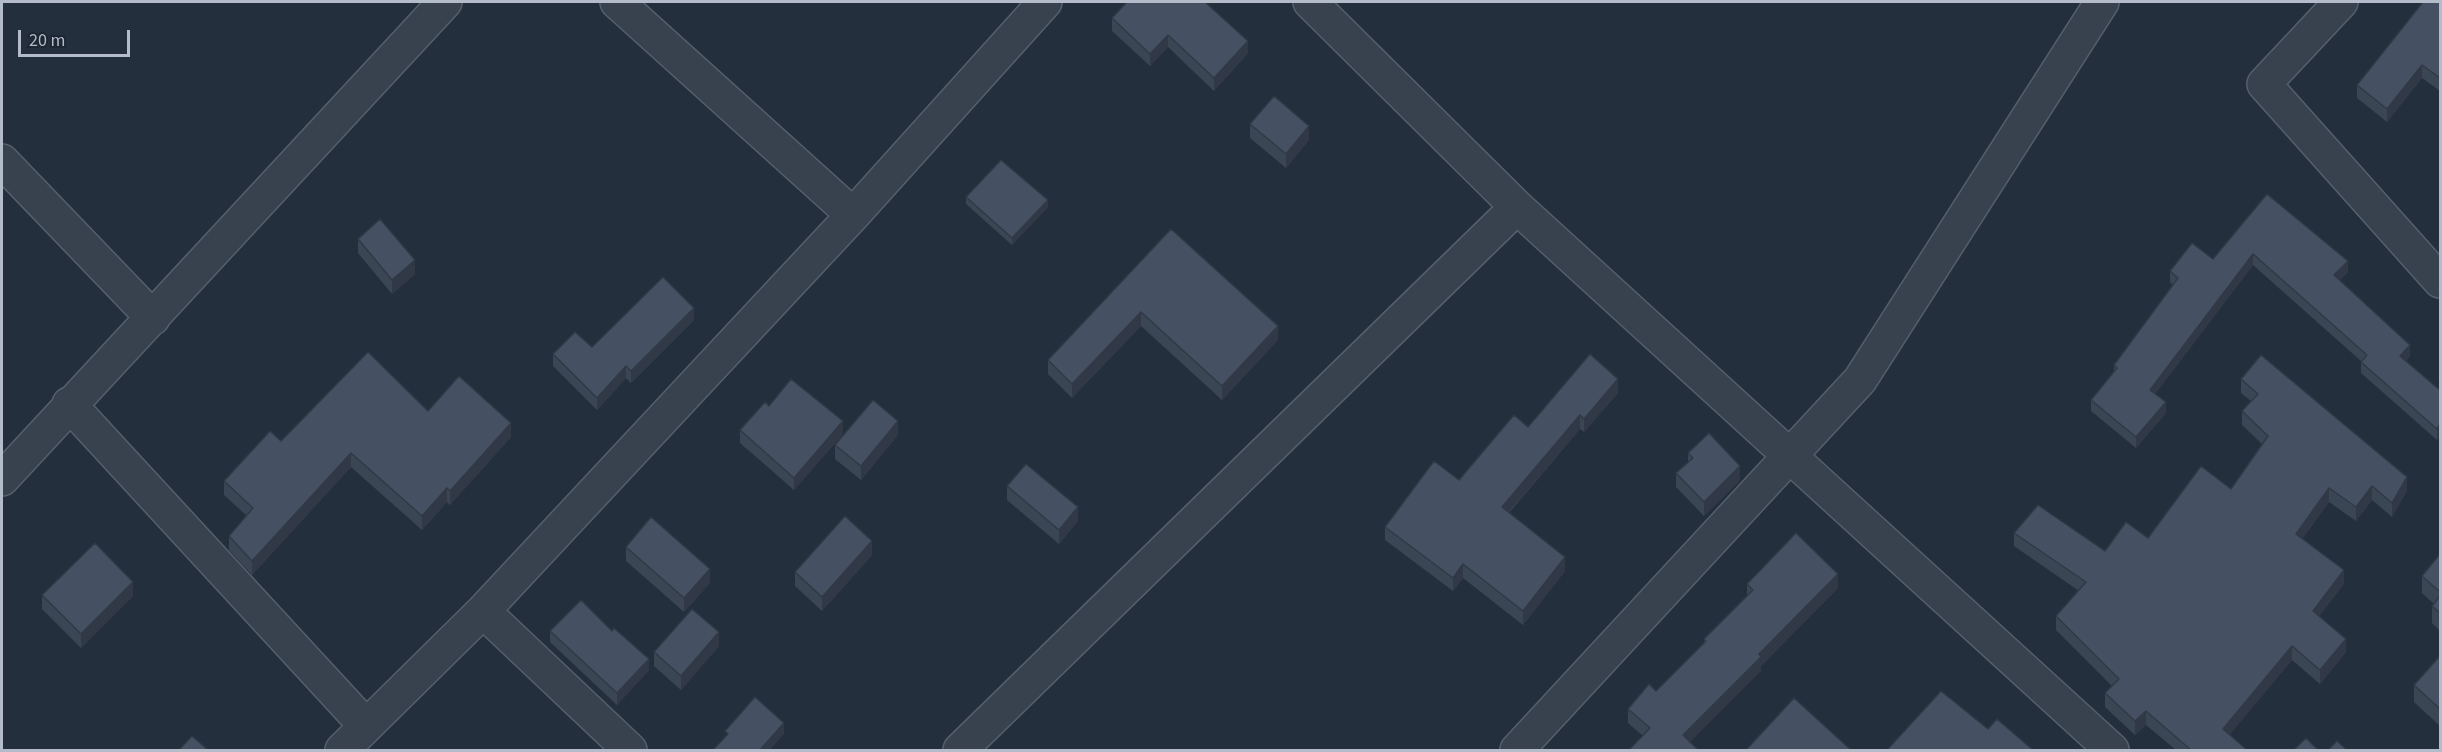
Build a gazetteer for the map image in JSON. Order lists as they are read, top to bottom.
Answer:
{
  "scale_bar": "20 m"
}
